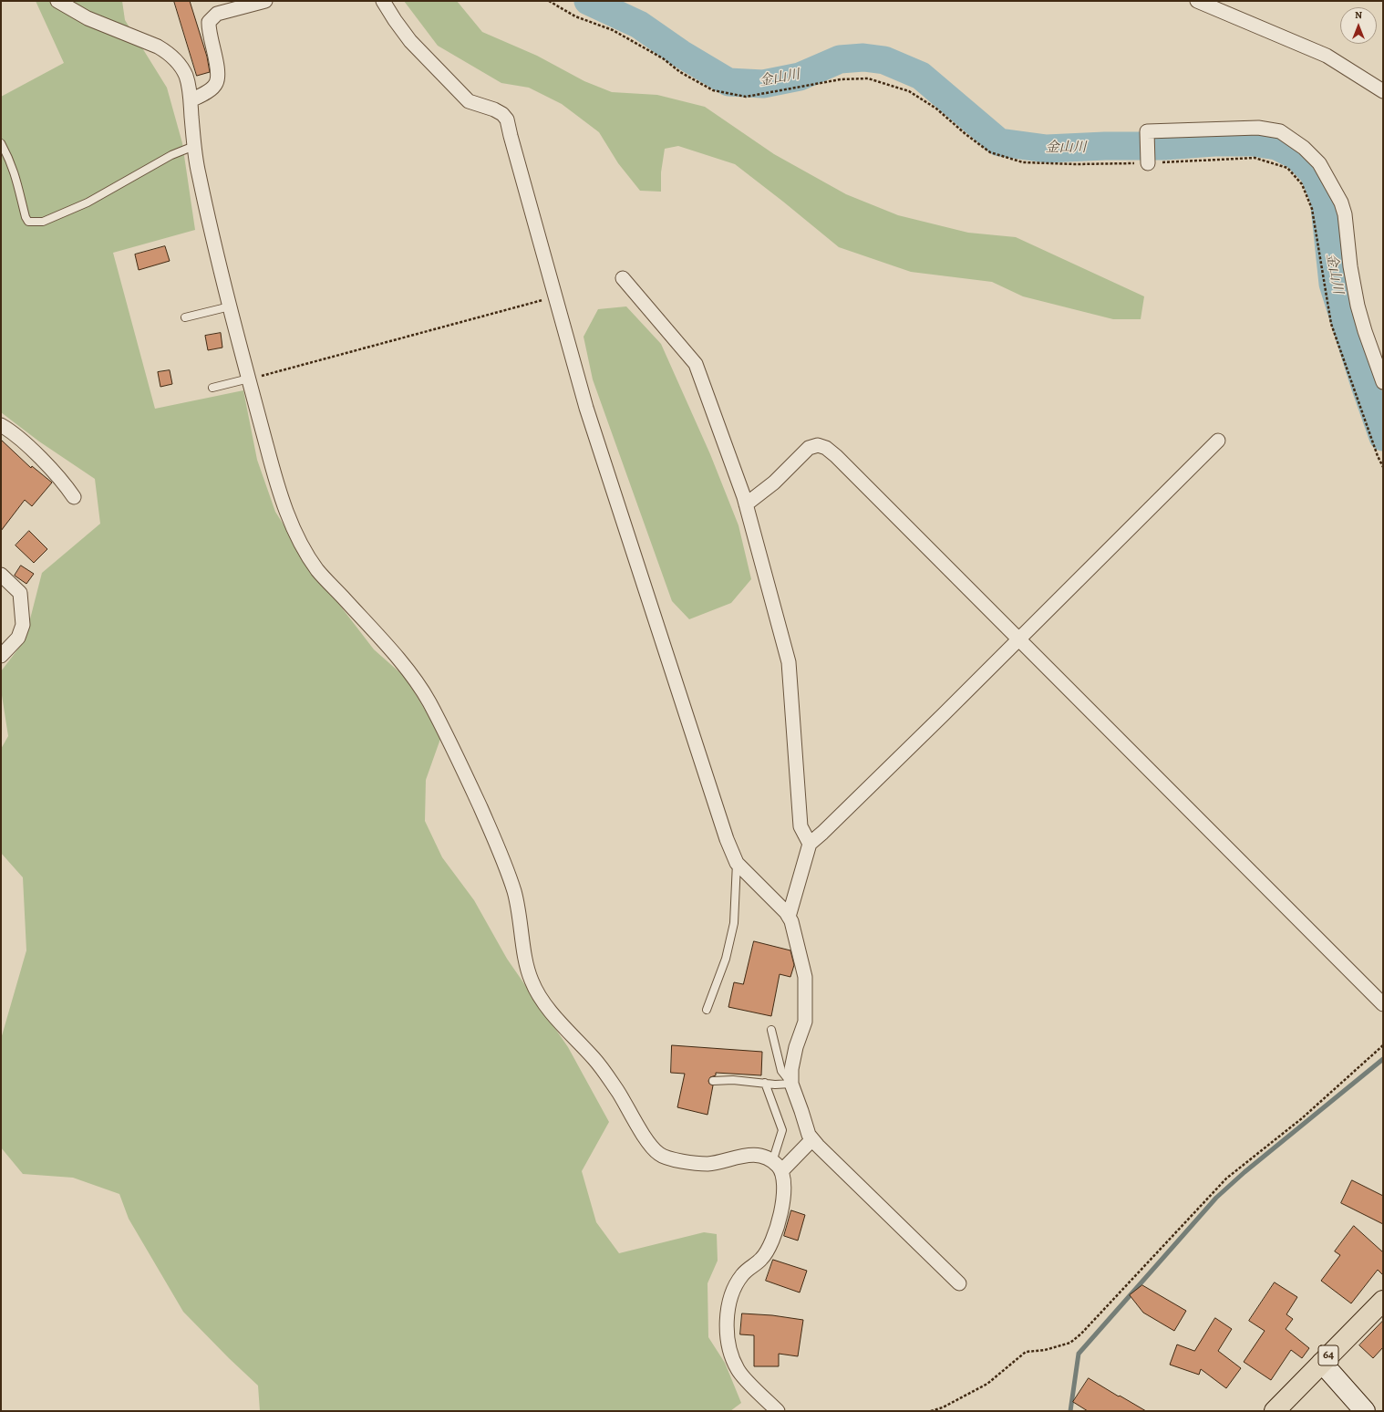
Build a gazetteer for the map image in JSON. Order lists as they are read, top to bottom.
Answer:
{
  "streets": {
    "main road": ["64"]
  },
  "water": ["金山川"],
  "north": "top"
}
